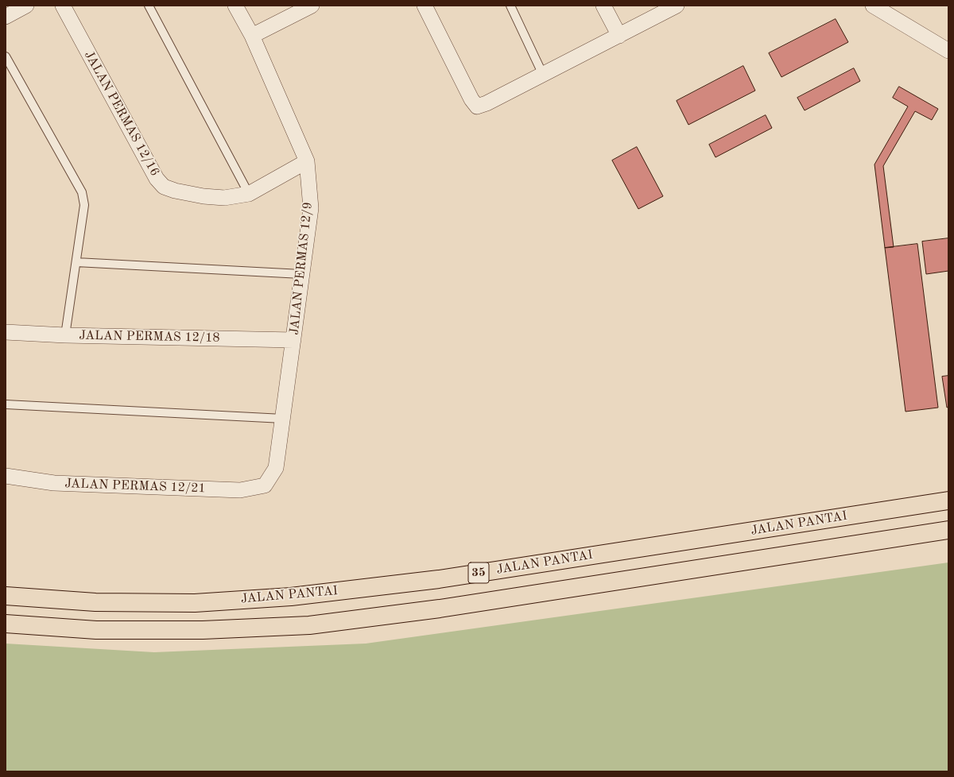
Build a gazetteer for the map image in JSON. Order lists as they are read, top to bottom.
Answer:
{
  "streets": {
    "highway": ["JALAN PANTAI", "35"],
    "street": [
      "JALAN PERMAS 12/16",
      "JALAN PERMAS 12/9",
      "JALAN PERMAS 12/18",
      "JALAN PERMAS 12/21"
    ]
  },
  "crossings": [
    ["JALAN PERMAS 12/16", "JALAN PERMAS 12/9"],
    ["JALAN PERMAS 12/9", "JALAN PERMAS 12/18"],
    ["JALAN PERMAS 12/9", "JALAN PERMAS 12/21"]
  ]
}
